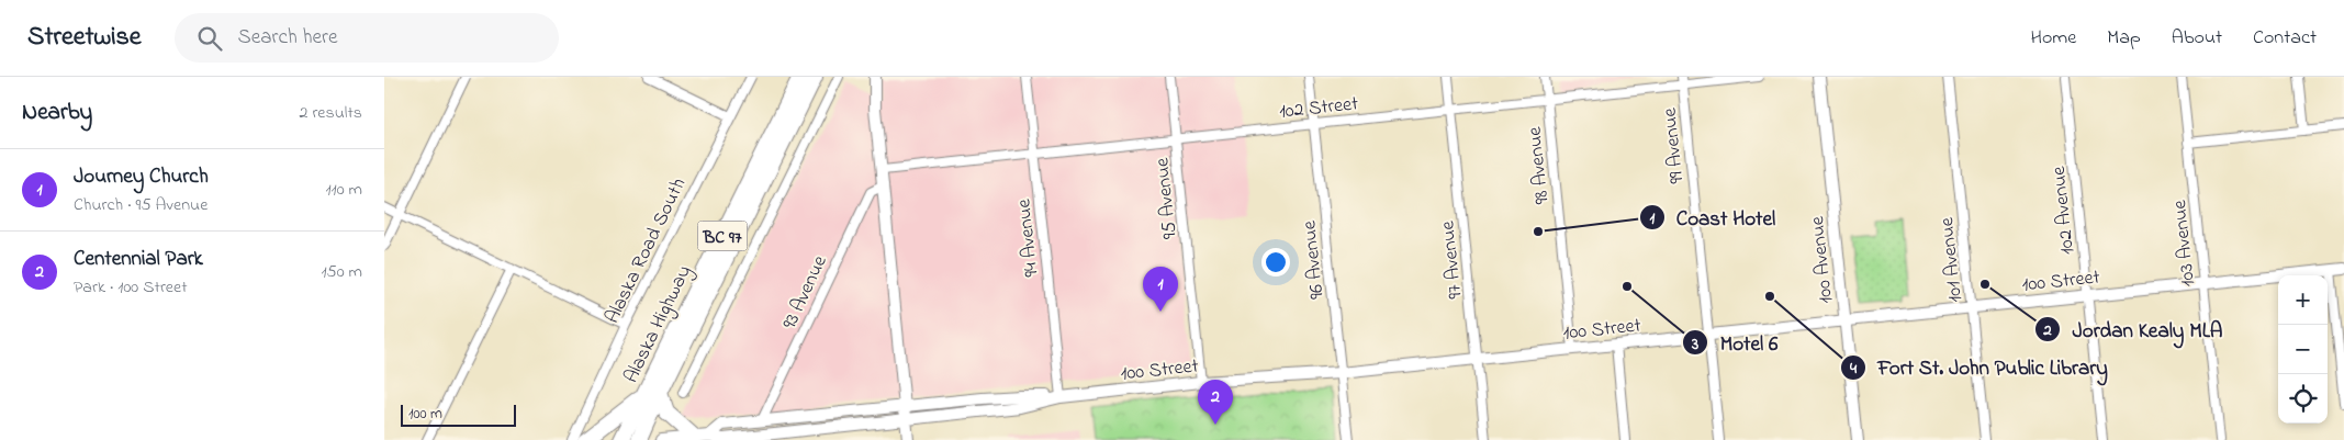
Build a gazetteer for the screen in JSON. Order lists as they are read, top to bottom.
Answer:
{
  "streets": {
    "highway": ["BC 97", "Alaska Highway"],
    "main road": ["100 Avenue", "100 Street"],
    "street": [
      "102 Street",
      "99 Avenue",
      "98 Avenue",
      "95 Avenue",
      "102 Avenue",
      "94 Avenue",
      "103 Avenue",
      "Alaska Road South",
      "96 Avenue",
      "97 Avenue",
      "101 Avenue",
      "93 Avenue"
    ]
  },
  "crossings": [
    ["102 Street", "99 Avenue"],
    ["102 Street", "98 Avenue"],
    ["102 Street", "95 Avenue"],
    ["102 Street", "94 Avenue"],
    ["102 Street", "96 Avenue"],
    ["102 Street", "97 Avenue"],
    ["99 Avenue", "100 Street"],
    ["98 Avenue", "100 Street"],
    ["95 Avenue", "100 Street"],
    ["102 Avenue", "100 Street"],
    ["94 Avenue", "100 Street"],
    ["103 Avenue", "100 Street"],
    ["96 Avenue", "100 Street"],
    ["97 Avenue", "100 Street"],
    ["100 Avenue", "100 Street"],
    ["101 Avenue", "100 Street"],
    ["100 Street", "93 Avenue"]
  ],
  "places": [
    "Coast Hotel",
    "Jordan Kealy MLA",
    "Motel 6",
    "Fort St. John Public Library"
  ],
  "scale_bar": "100 m",
  "page": {
    "header": "Streetwise",
    "search": "Search here",
    "nav": [
      "Home",
      "Map",
      "About",
      "Contact"
    ],
    "heading": ["Nearby", "2 results"],
    "list": [
      {
        "mark": "1",
        "name": "Journey Church",
        "note": "Church · 95 Avenue",
        "value": "110 m"
      },
      {
        "mark": "2",
        "name": "Centennial Park",
        "note": "Park · 100 Street",
        "value": "150 m"
      }
    ],
    "pins": ["1", "2"],
    "map_buttons": ["+", "−"],
    "scale": "100 m"
  }
}
